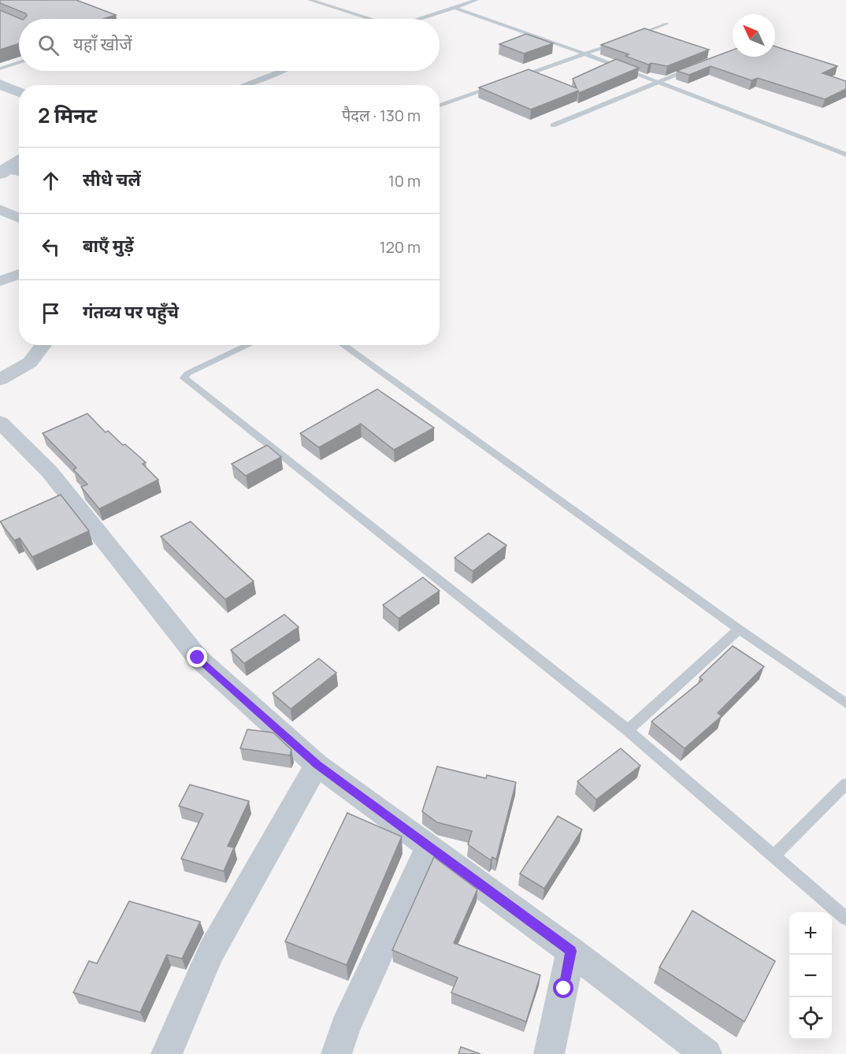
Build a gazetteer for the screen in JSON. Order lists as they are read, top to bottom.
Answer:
{
  "north": "top left",
  "page": {
    "search": "यहाँ खोजें",
    "heading": ["2 मिनट", "पैदल · 130 m"],
    "list": [
      ["सीधे चलें", "10 m"],
      ["बाएँ मुड़ें", "120 m"],
      "गंतव्य पर पहुँचे"
    ],
    "map_buttons": ["+", "−"]
  }
}
